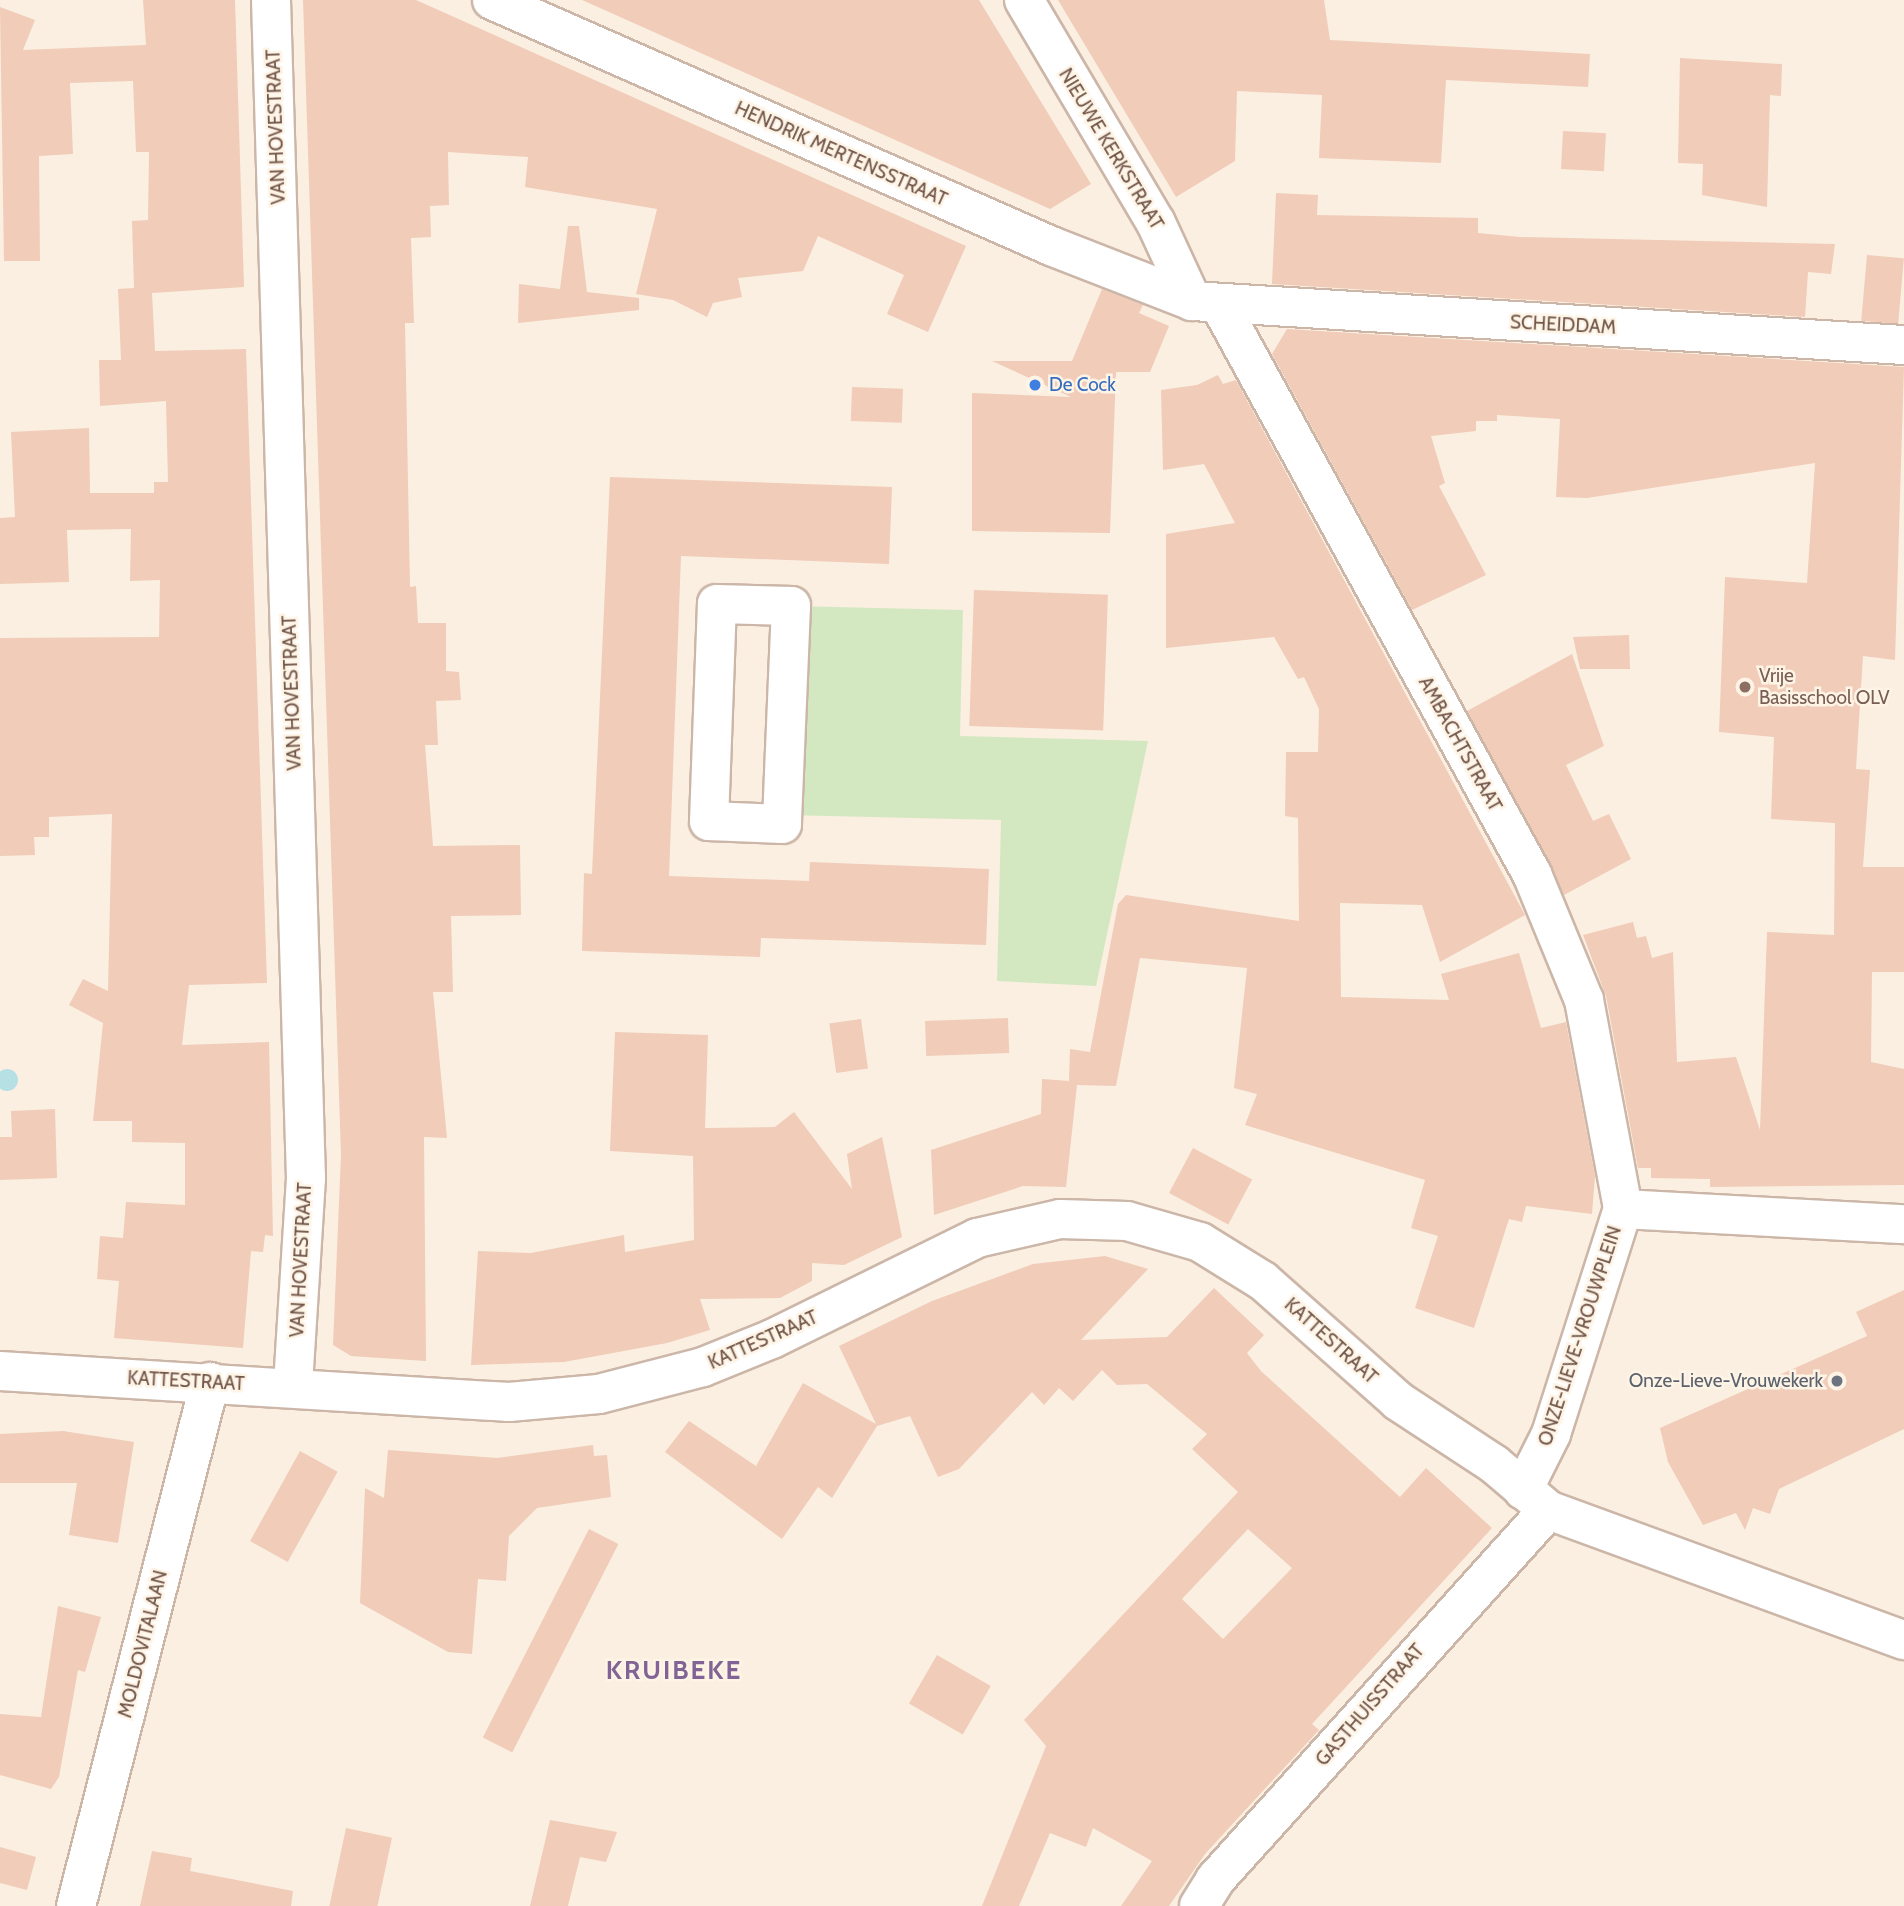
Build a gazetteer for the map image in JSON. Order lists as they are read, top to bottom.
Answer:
{
  "streets": {
    "street": [
      "VAN HOVESTRAAT",
      "NIEUWE KERKSTRAAT",
      "HENDRIK MERTENSSTRAAT",
      "SCHEIDDAM",
      "AMBACHTSTRAAT",
      "ONZE-LIEVE-VROUWPLEIN",
      "KATTESTRAAT",
      "MOLDOVITALAAN",
      "GASTHUISSTRAAT"
    ]
  },
  "crossings": [
    ["VAN HOVESTRAAT", "KATTESTRAAT"],
    ["NIEUWE KERKSTRAAT", "HENDRIK MERTENSSTRAAT"],
    ["NIEUWE KERKSTRAAT", "SCHEIDDAM"],
    ["NIEUWE KERKSTRAAT", "AMBACHTSTRAAT"],
    ["HENDRIK MERTENSSTRAAT", "SCHEIDDAM"],
    ["HENDRIK MERTENSSTRAAT", "AMBACHTSTRAAT"],
    ["SCHEIDDAM", "AMBACHTSTRAAT"],
    ["AMBACHTSTRAAT", "ONZE-LIEVE-VROUWPLEIN"],
    ["ONZE-LIEVE-VROUWPLEIN", "KATTESTRAAT"],
    ["ONZE-LIEVE-VROUWPLEIN", "GASTHUISSTRAAT"],
    ["KATTESTRAAT", "MOLDOVITALAAN"],
    ["KATTESTRAAT", "GASTHUISSTRAAT"]
  ],
  "districts": ["KRUIBEKE"],
  "places": ["De Cock", "Vrije Basisschool OLV", "Onze-Lieve-Vrouwekerk"]
}
